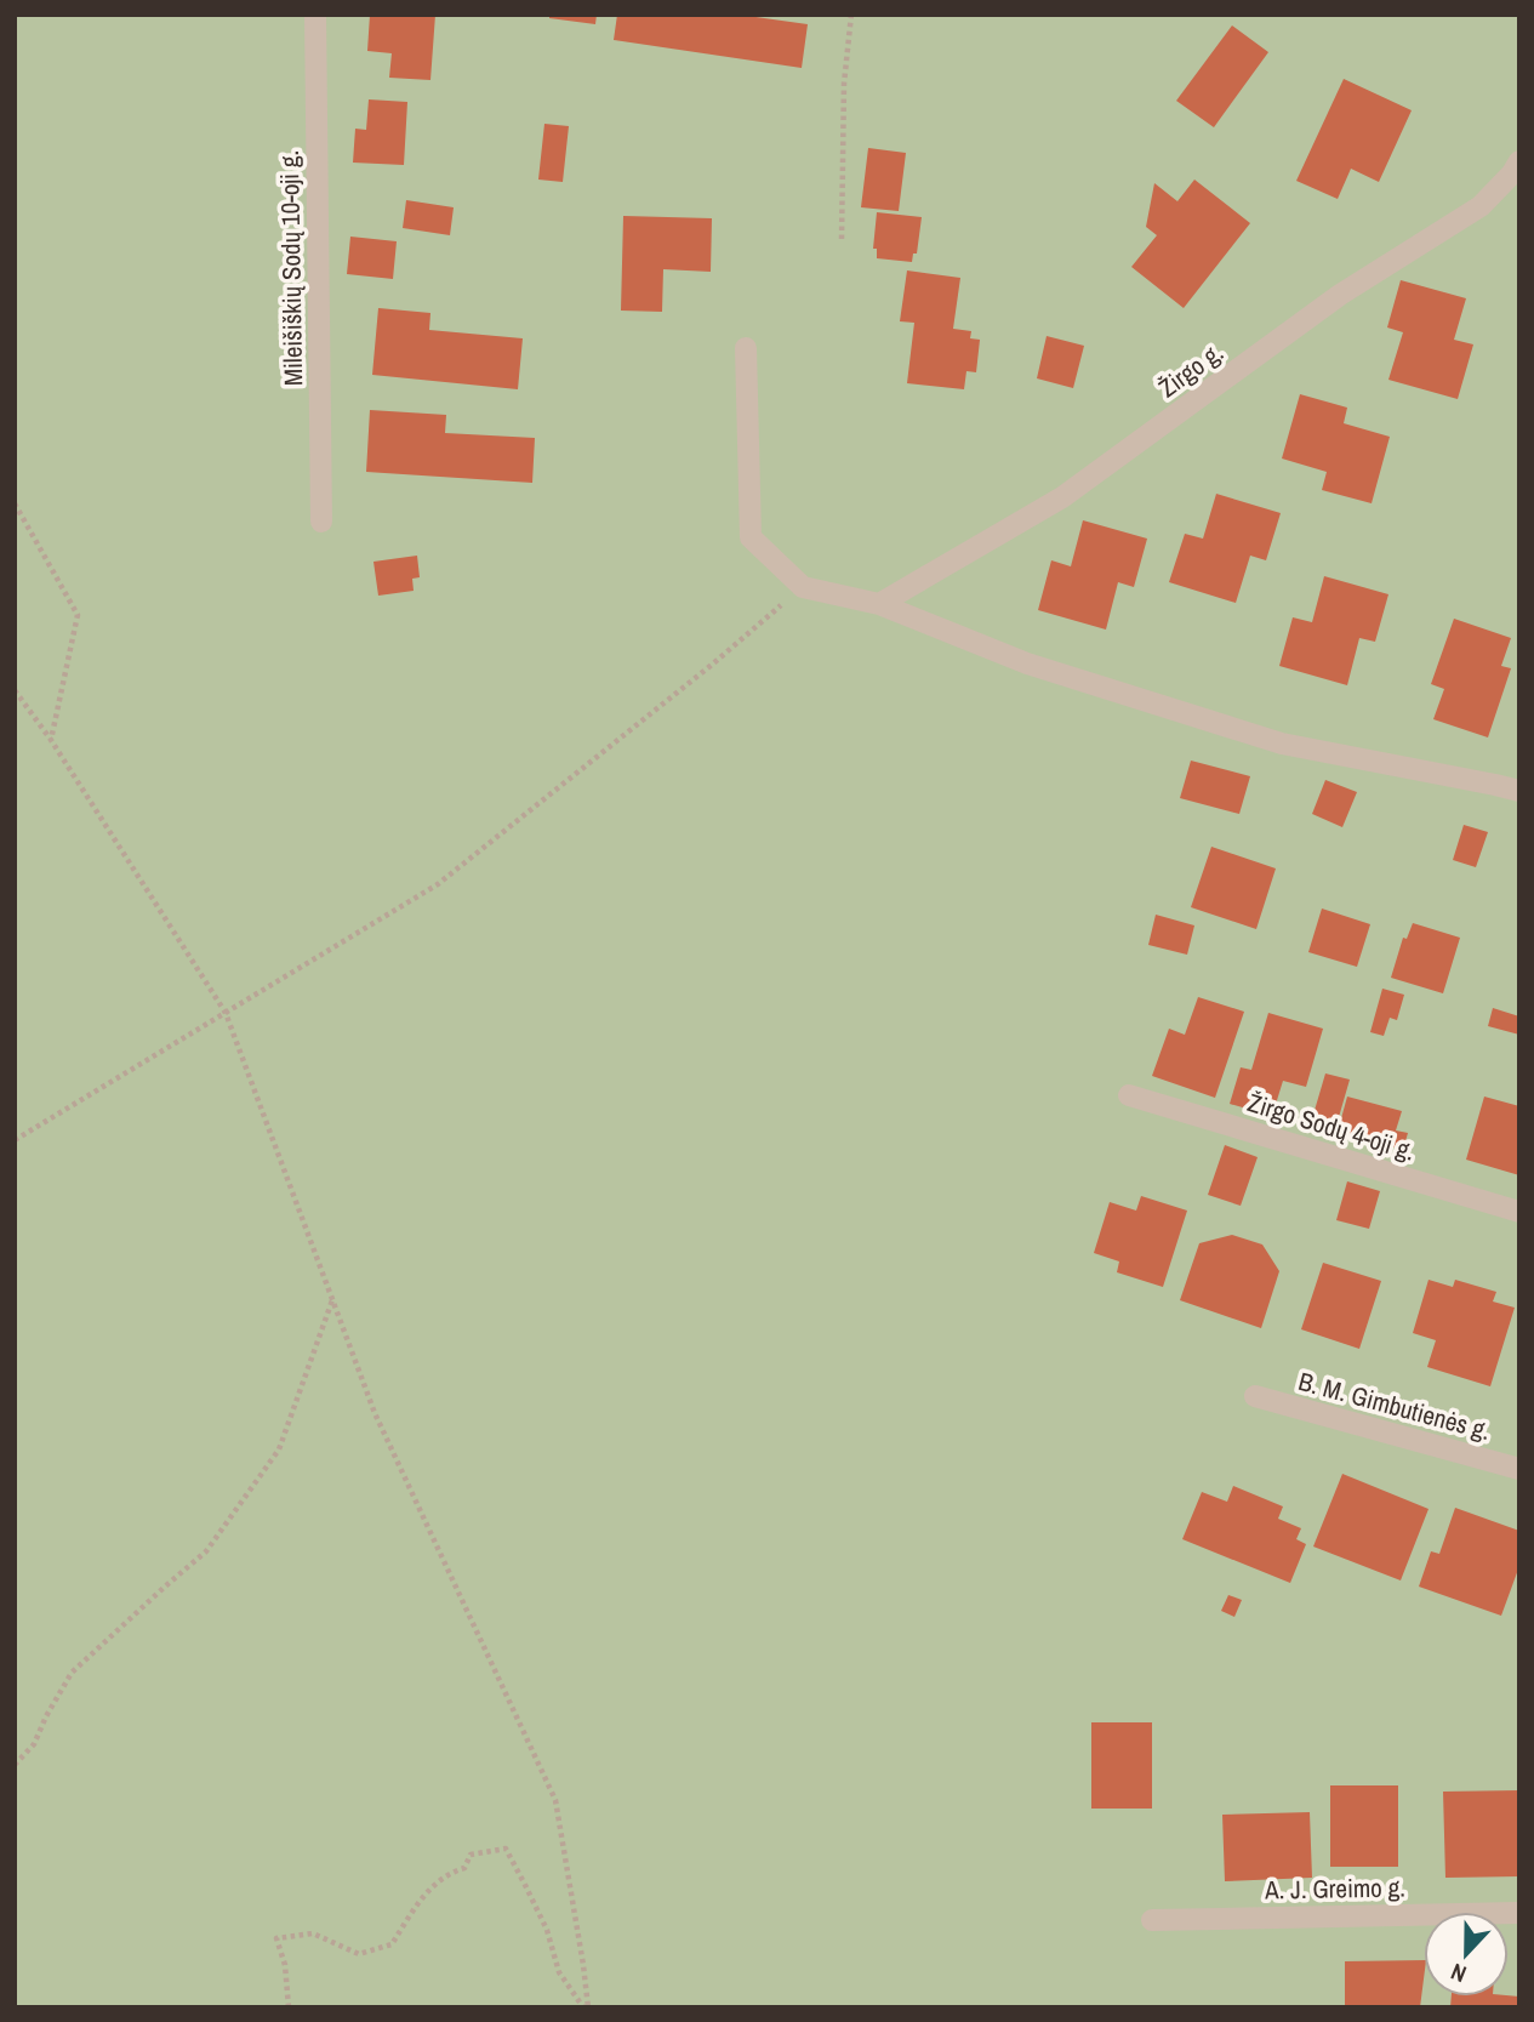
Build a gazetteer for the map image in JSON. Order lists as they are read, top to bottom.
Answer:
{
  "streets": {
    "street": [
      "Mileišiškių Sodų 10-oji g.",
      "Žirgo g.",
      "Žirgo Sodų 4-oji g.",
      "B. M. Gimbutienės g.",
      "A. J. Greimo g."
    ]
  },
  "north": "bottom"
}
